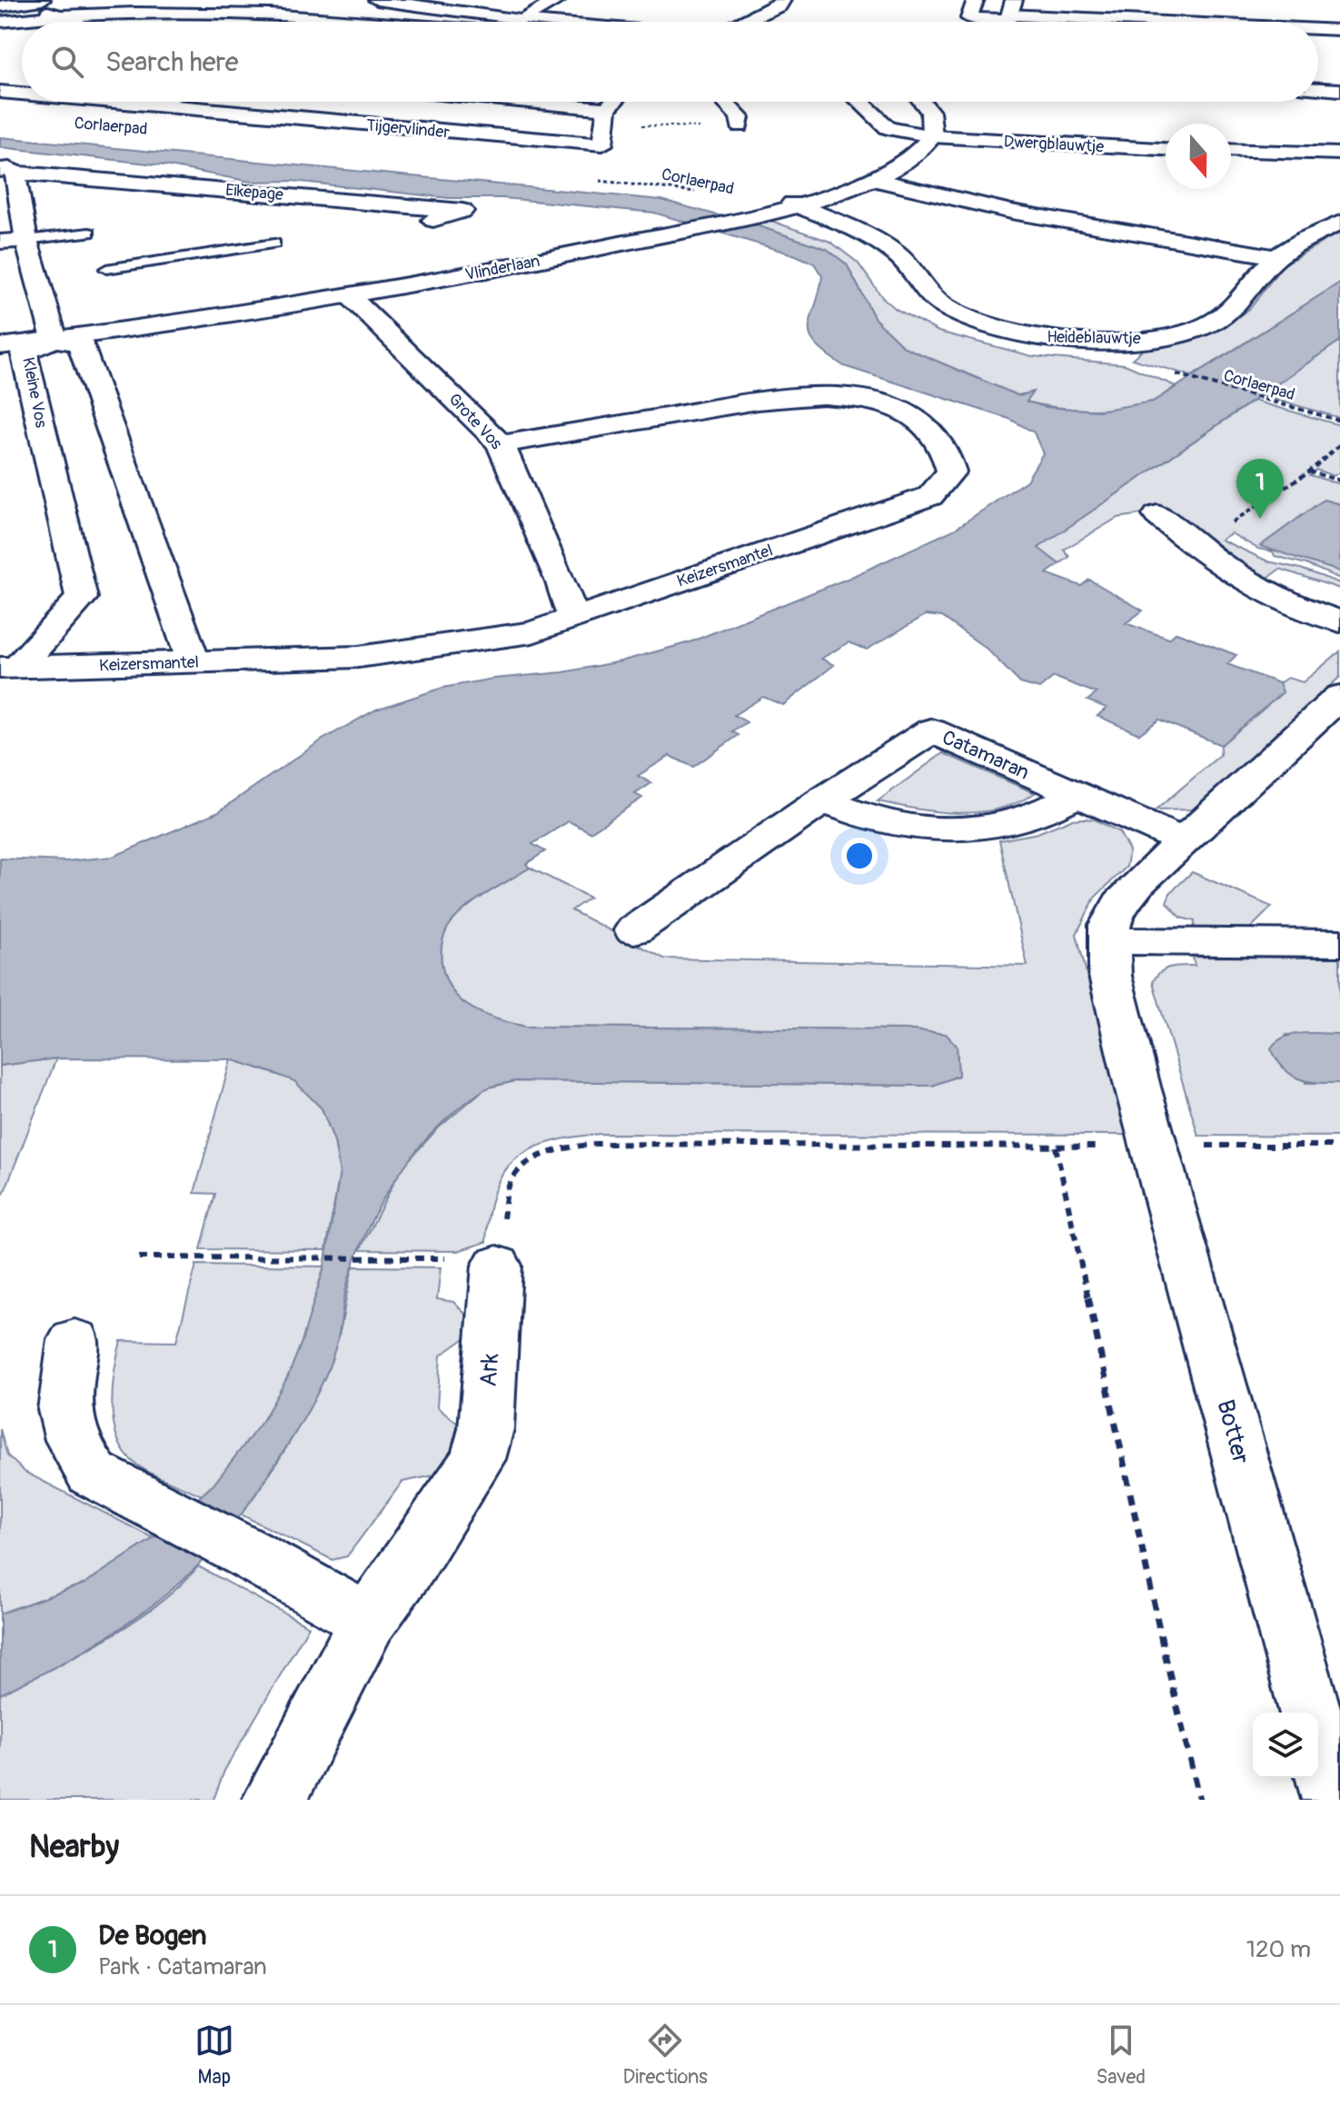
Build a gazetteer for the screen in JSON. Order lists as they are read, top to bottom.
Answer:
{
  "streets": {
    "street": [
      "Tijgervlinder",
      "Dwergblauwtje",
      "Eikepage",
      "Vlinderlaan",
      "Heideblauwtje",
      "Kleine Vos",
      "Grote Vos",
      "Keizersmantel",
      "Catamaran",
      "Ark",
      "Botter"
    ],
    "path": ["Corlaerpad"]
  },
  "crossings": [
    ["Corlaerpad", "Vlinderlaan"],
    ["Dwergblauwtje", "Vlinderlaan"],
    ["Vlinderlaan", "Heideblauwtje"],
    ["Vlinderlaan", "Kleine Vos"],
    ["Vlinderlaan", "Grote Vos"],
    ["Kleine Vos", "Keizersmantel"],
    ["Grote Vos", "Keizersmantel"]
  ],
  "north": "bottom",
  "page": {
    "search": "Search here",
    "pins": "1",
    "heading": "Nearby",
    "list": [
      {
        "mark": "1",
        "name": "De Bogen",
        "note": "Park · Catamaran",
        "value": "120 m"
      }
    ],
    "nav": ["Map", "Directions", "Saved"]
  }
}
